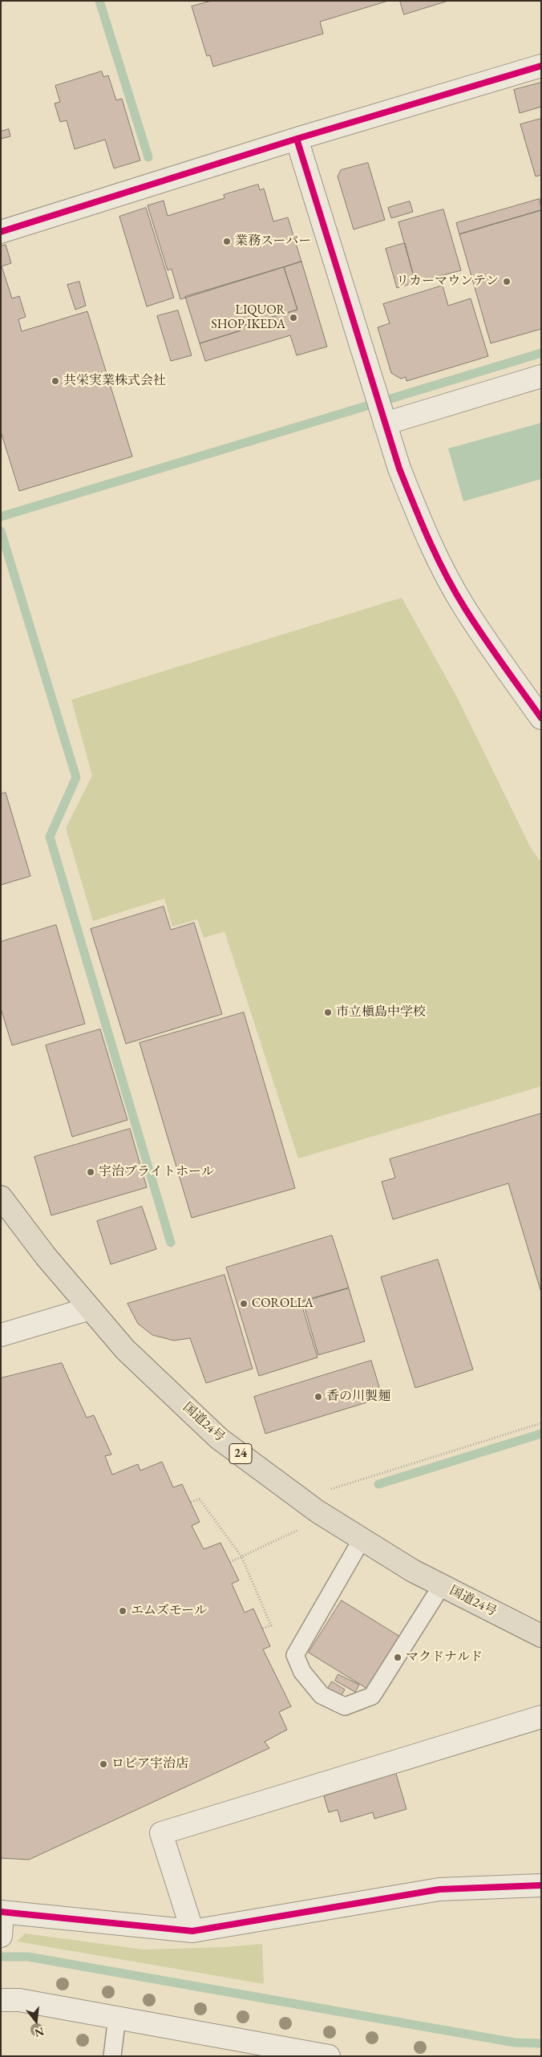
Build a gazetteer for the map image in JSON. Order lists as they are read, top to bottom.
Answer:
{
  "streets": {
    "highway": ["国道24号", "24"]
  },
  "places": [
    "業務スーパー",
    "リカーマウンテン",
    "LIQUOR SHOP IKEDA",
    "共栄実業株式会社",
    "市立槇島中学校",
    "宇治ブライトホール",
    "COROLLA",
    "香の川製麺",
    "エムズモール",
    "マクドナルド",
    "ロピア宇治店"
  ],
  "north": "bottom"
}
